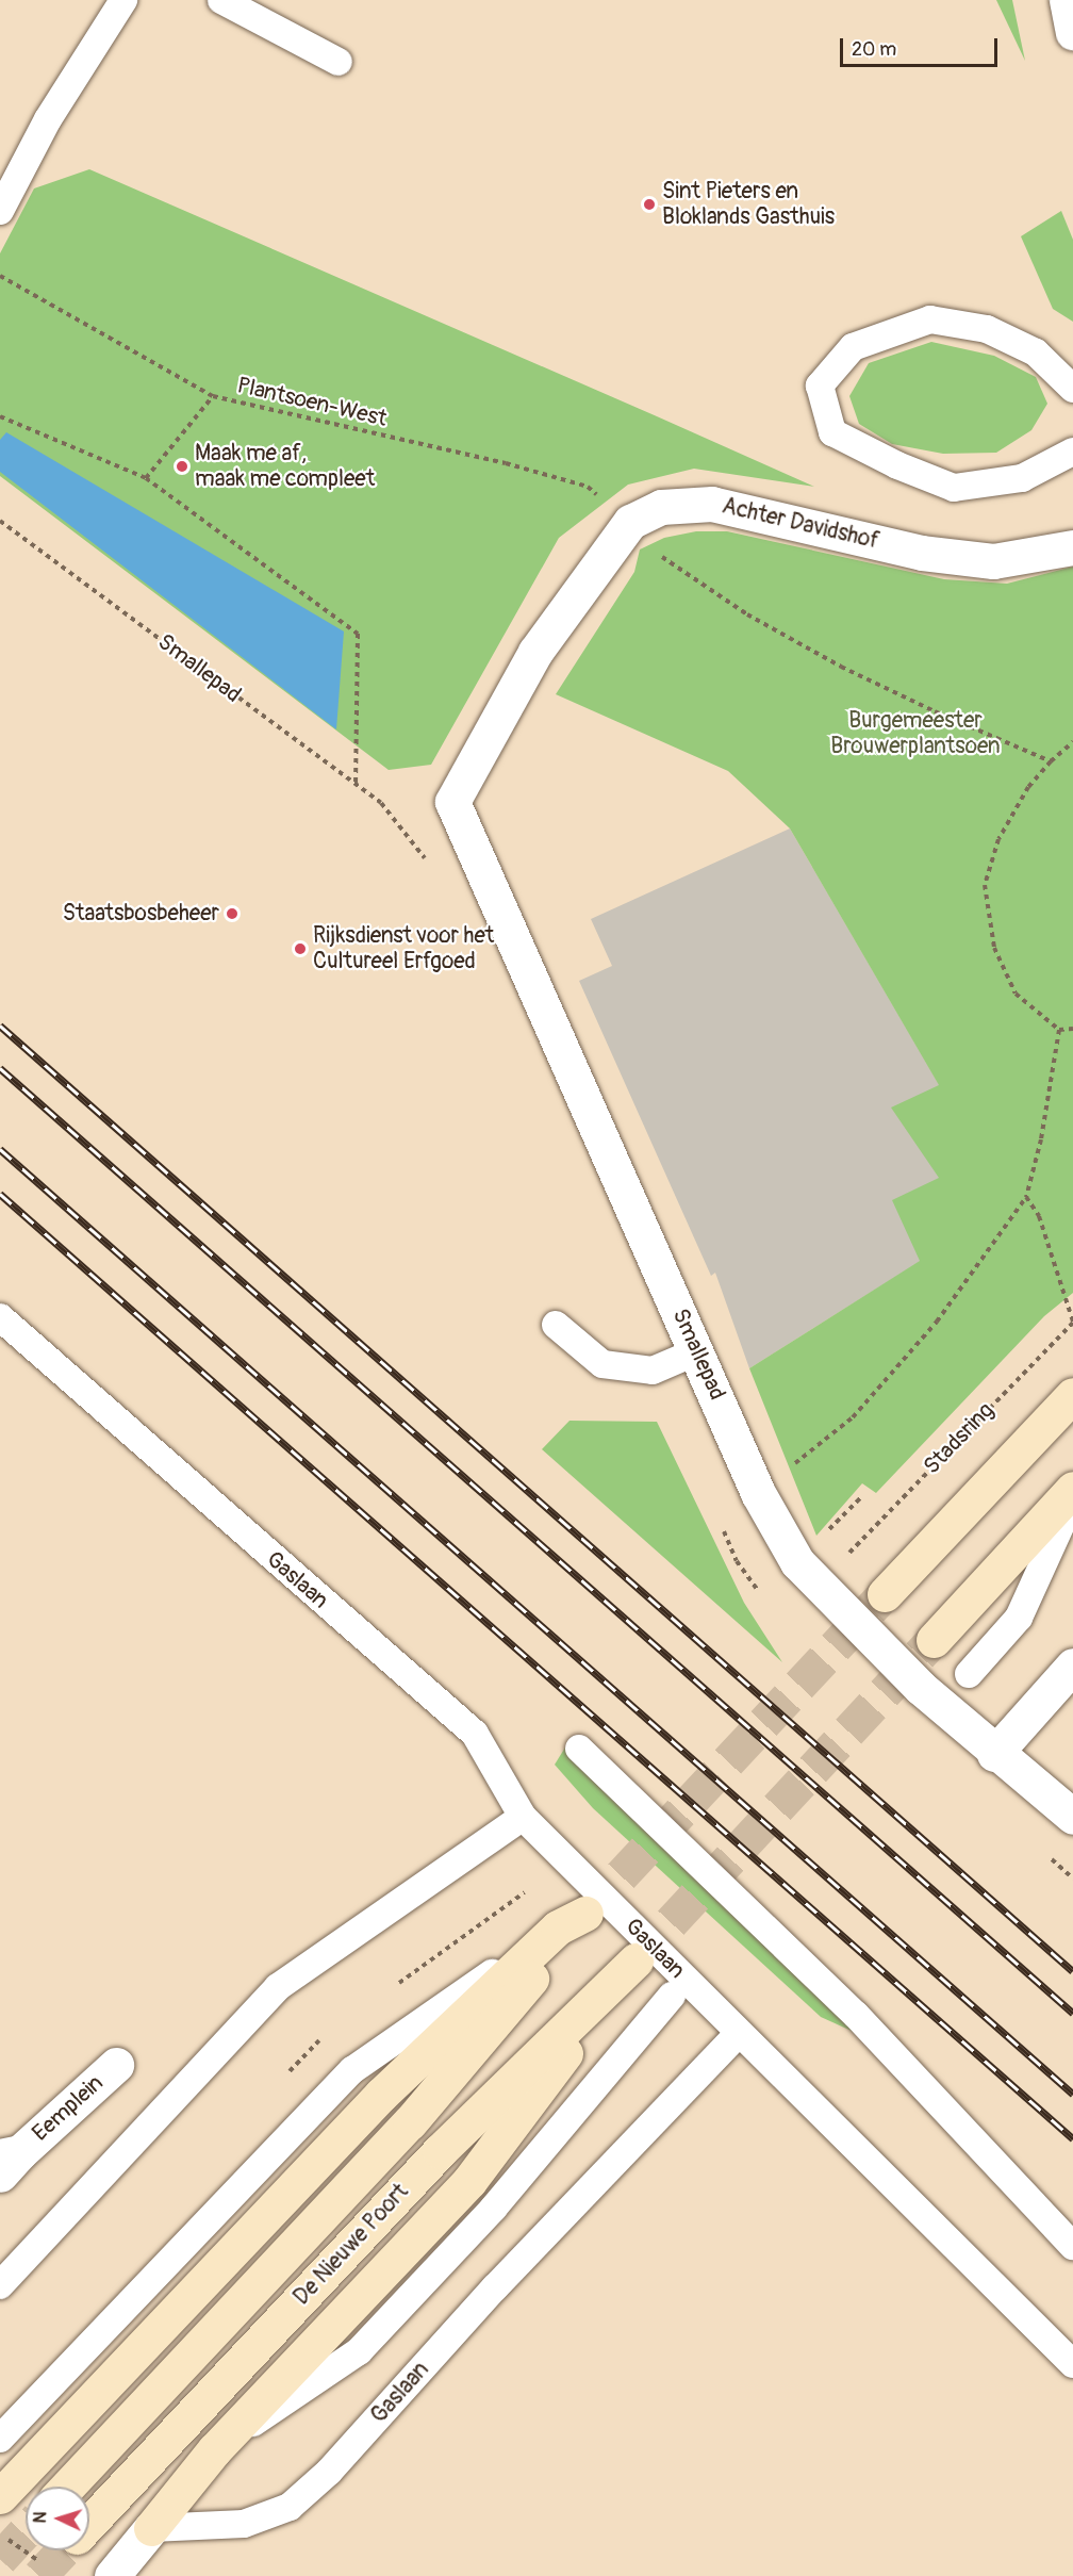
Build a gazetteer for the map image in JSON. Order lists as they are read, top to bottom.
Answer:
{
  "streets": {
    "main road": ["De Nieuwe Poort"],
    "street": ["Achter Davidshof", "Smallepad", "Eemplein"],
    "lane": ["Gaslaan"],
    "path": ["Plantsoen-West", "Stadsring"]
  },
  "crossings": [
    ["Plantsoen-West", "Achter Davidshof"],
    ["Achter Davidshof", "Smallepad"]
  ],
  "parks": ["Burgemeester Brouwerplantsoen"],
  "places": [
    "Sint Pieters en Bloklands Gasthuis",
    "Maak me af, maak me compleet",
    "Staatsbosbeheer",
    "Rijksdienst voor het Cultureel Erfgoed"
  ],
  "scale_bar": "20 m",
  "north": "left"
}
